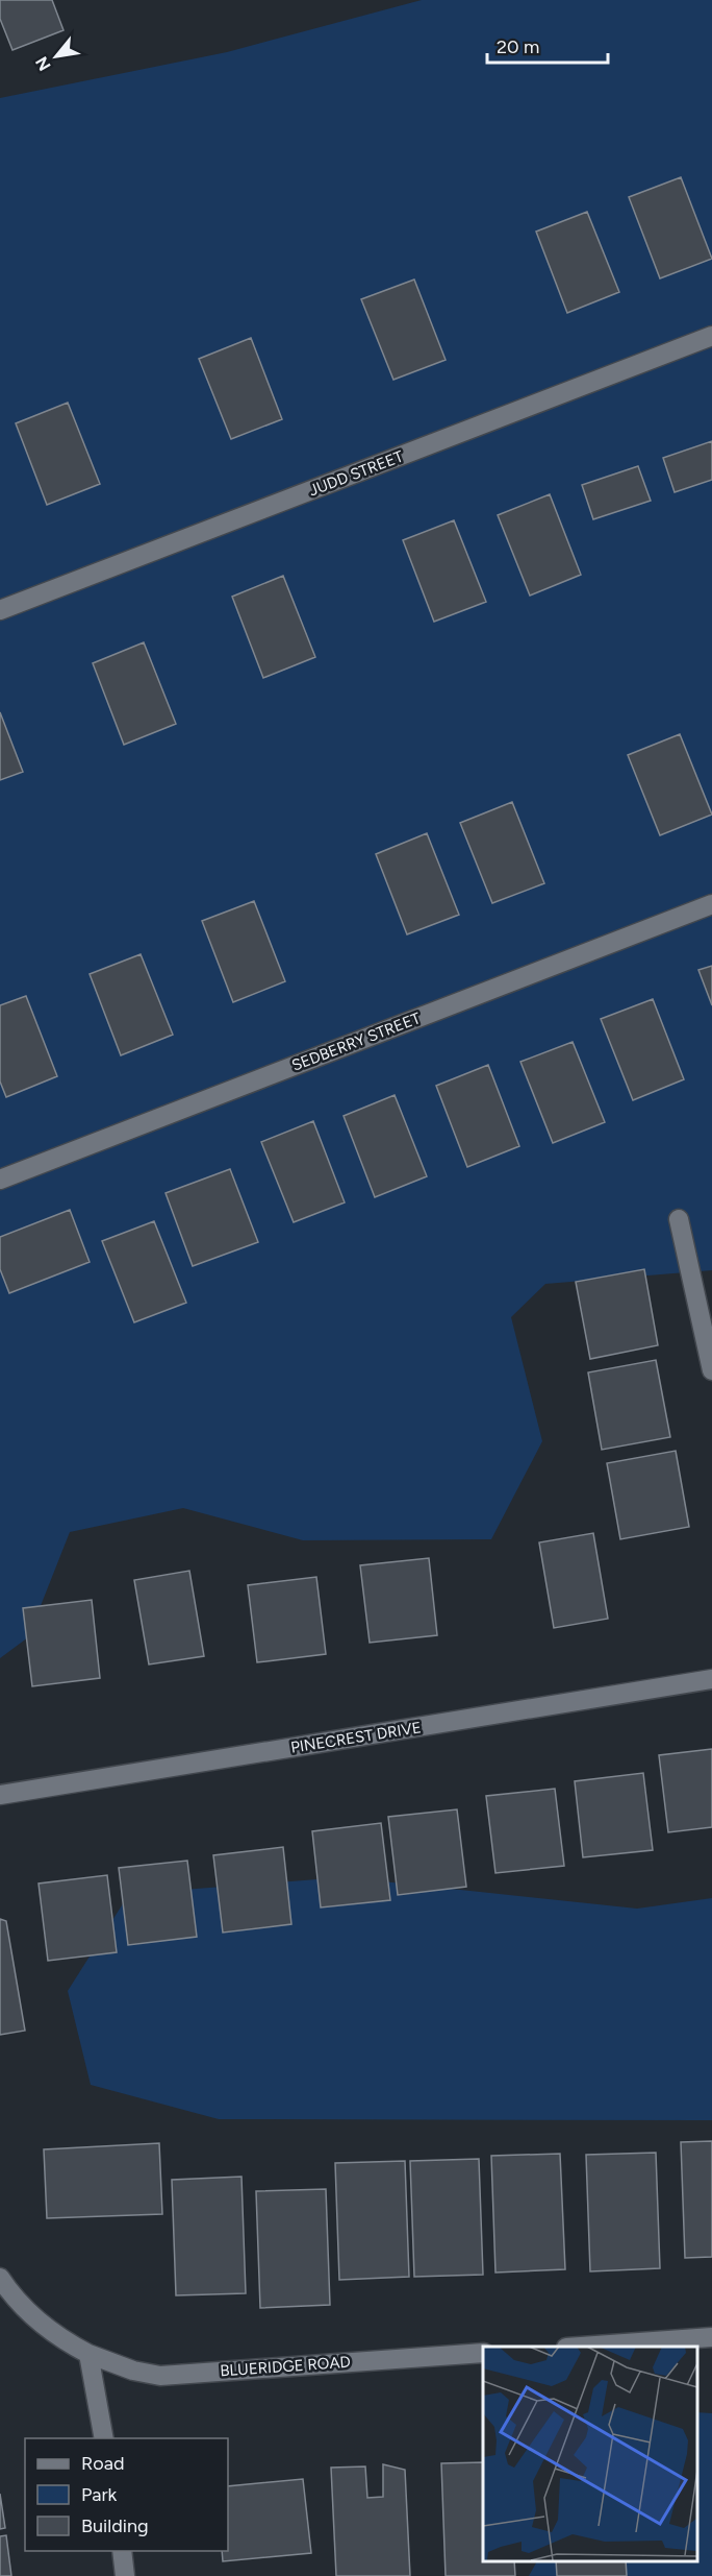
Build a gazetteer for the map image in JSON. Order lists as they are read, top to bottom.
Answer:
{
  "streets": {
    "street": [
      "JUDD STREET",
      "SEDBERRY STREET",
      "PINECREST DRIVE",
      "BLUERIDGE ROAD"
    ]
  },
  "legend": ["Road", "Park", "Building"],
  "scale_bar": "20 m",
  "north": "bottom left"
}
